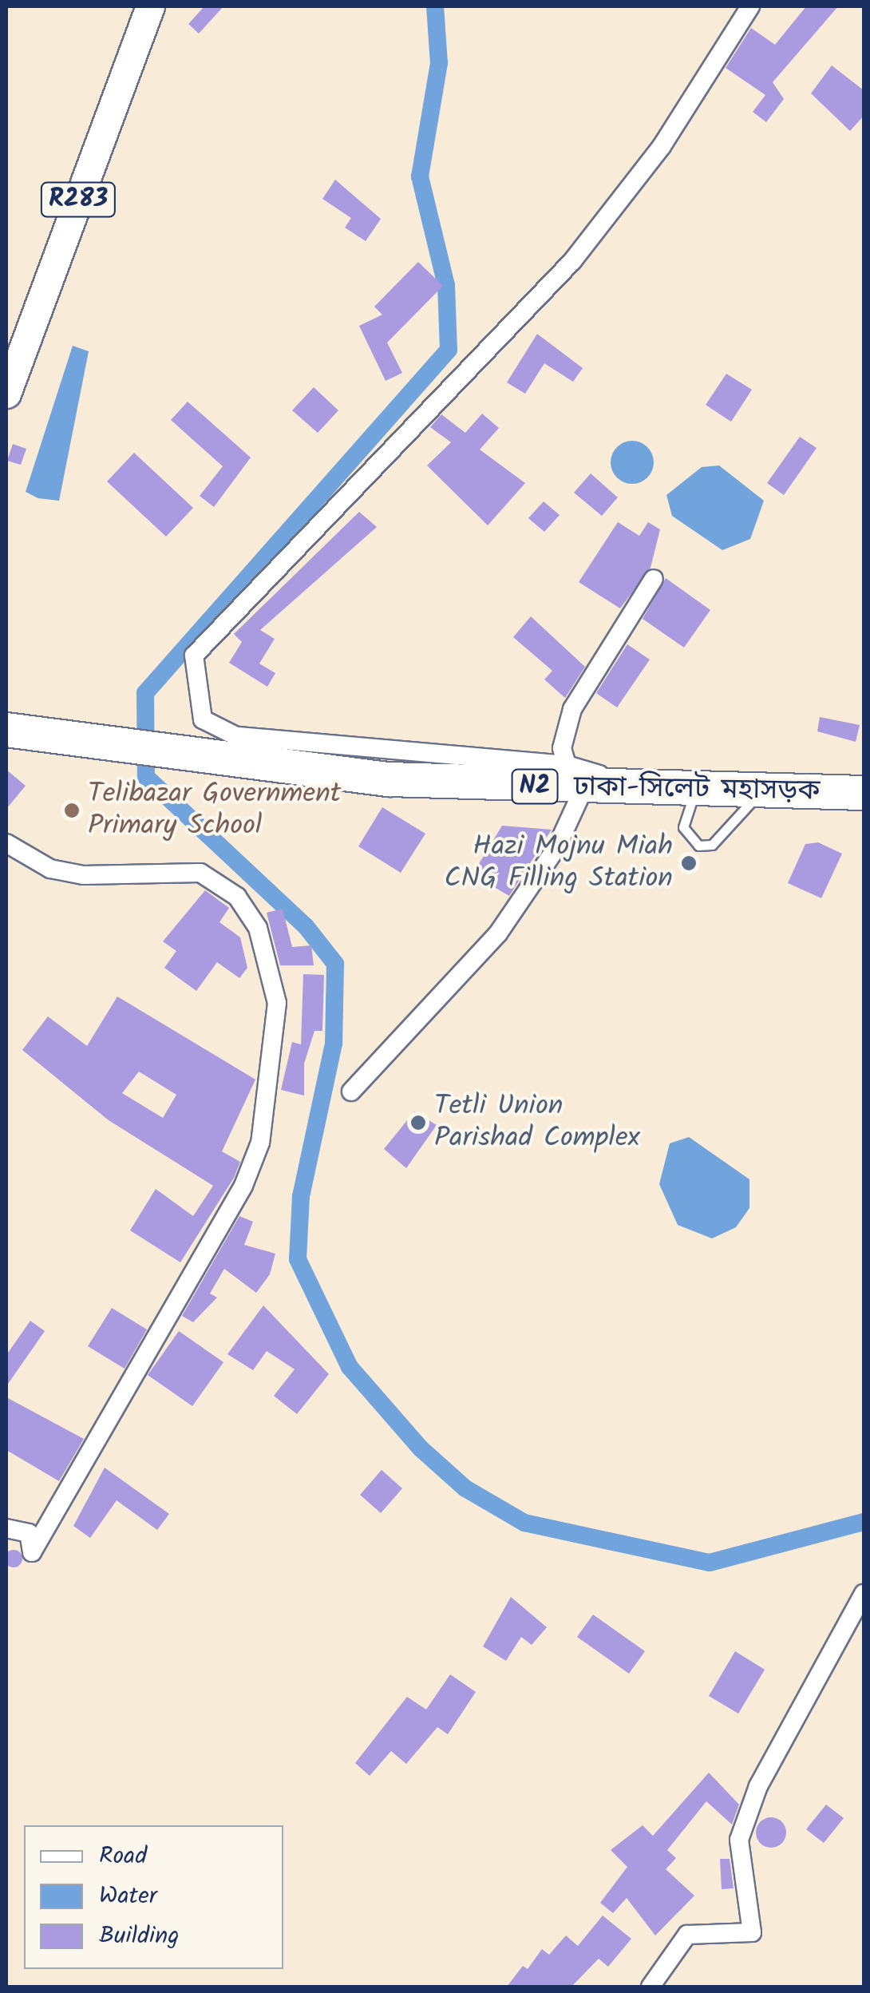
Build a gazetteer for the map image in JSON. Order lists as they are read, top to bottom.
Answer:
{
  "streets": {
    "highway": ["N2", "ঢাকা-সিলেট মহাসড়ক"],
    "main road": ["R283"]
  },
  "places": ["Telibazar Government Primary School", "Hazi Mojnu Miah CNG Filling Station", "Tetli Union Parishad Complex"],
  "legend": ["Road", "Water", "Building"]
}
